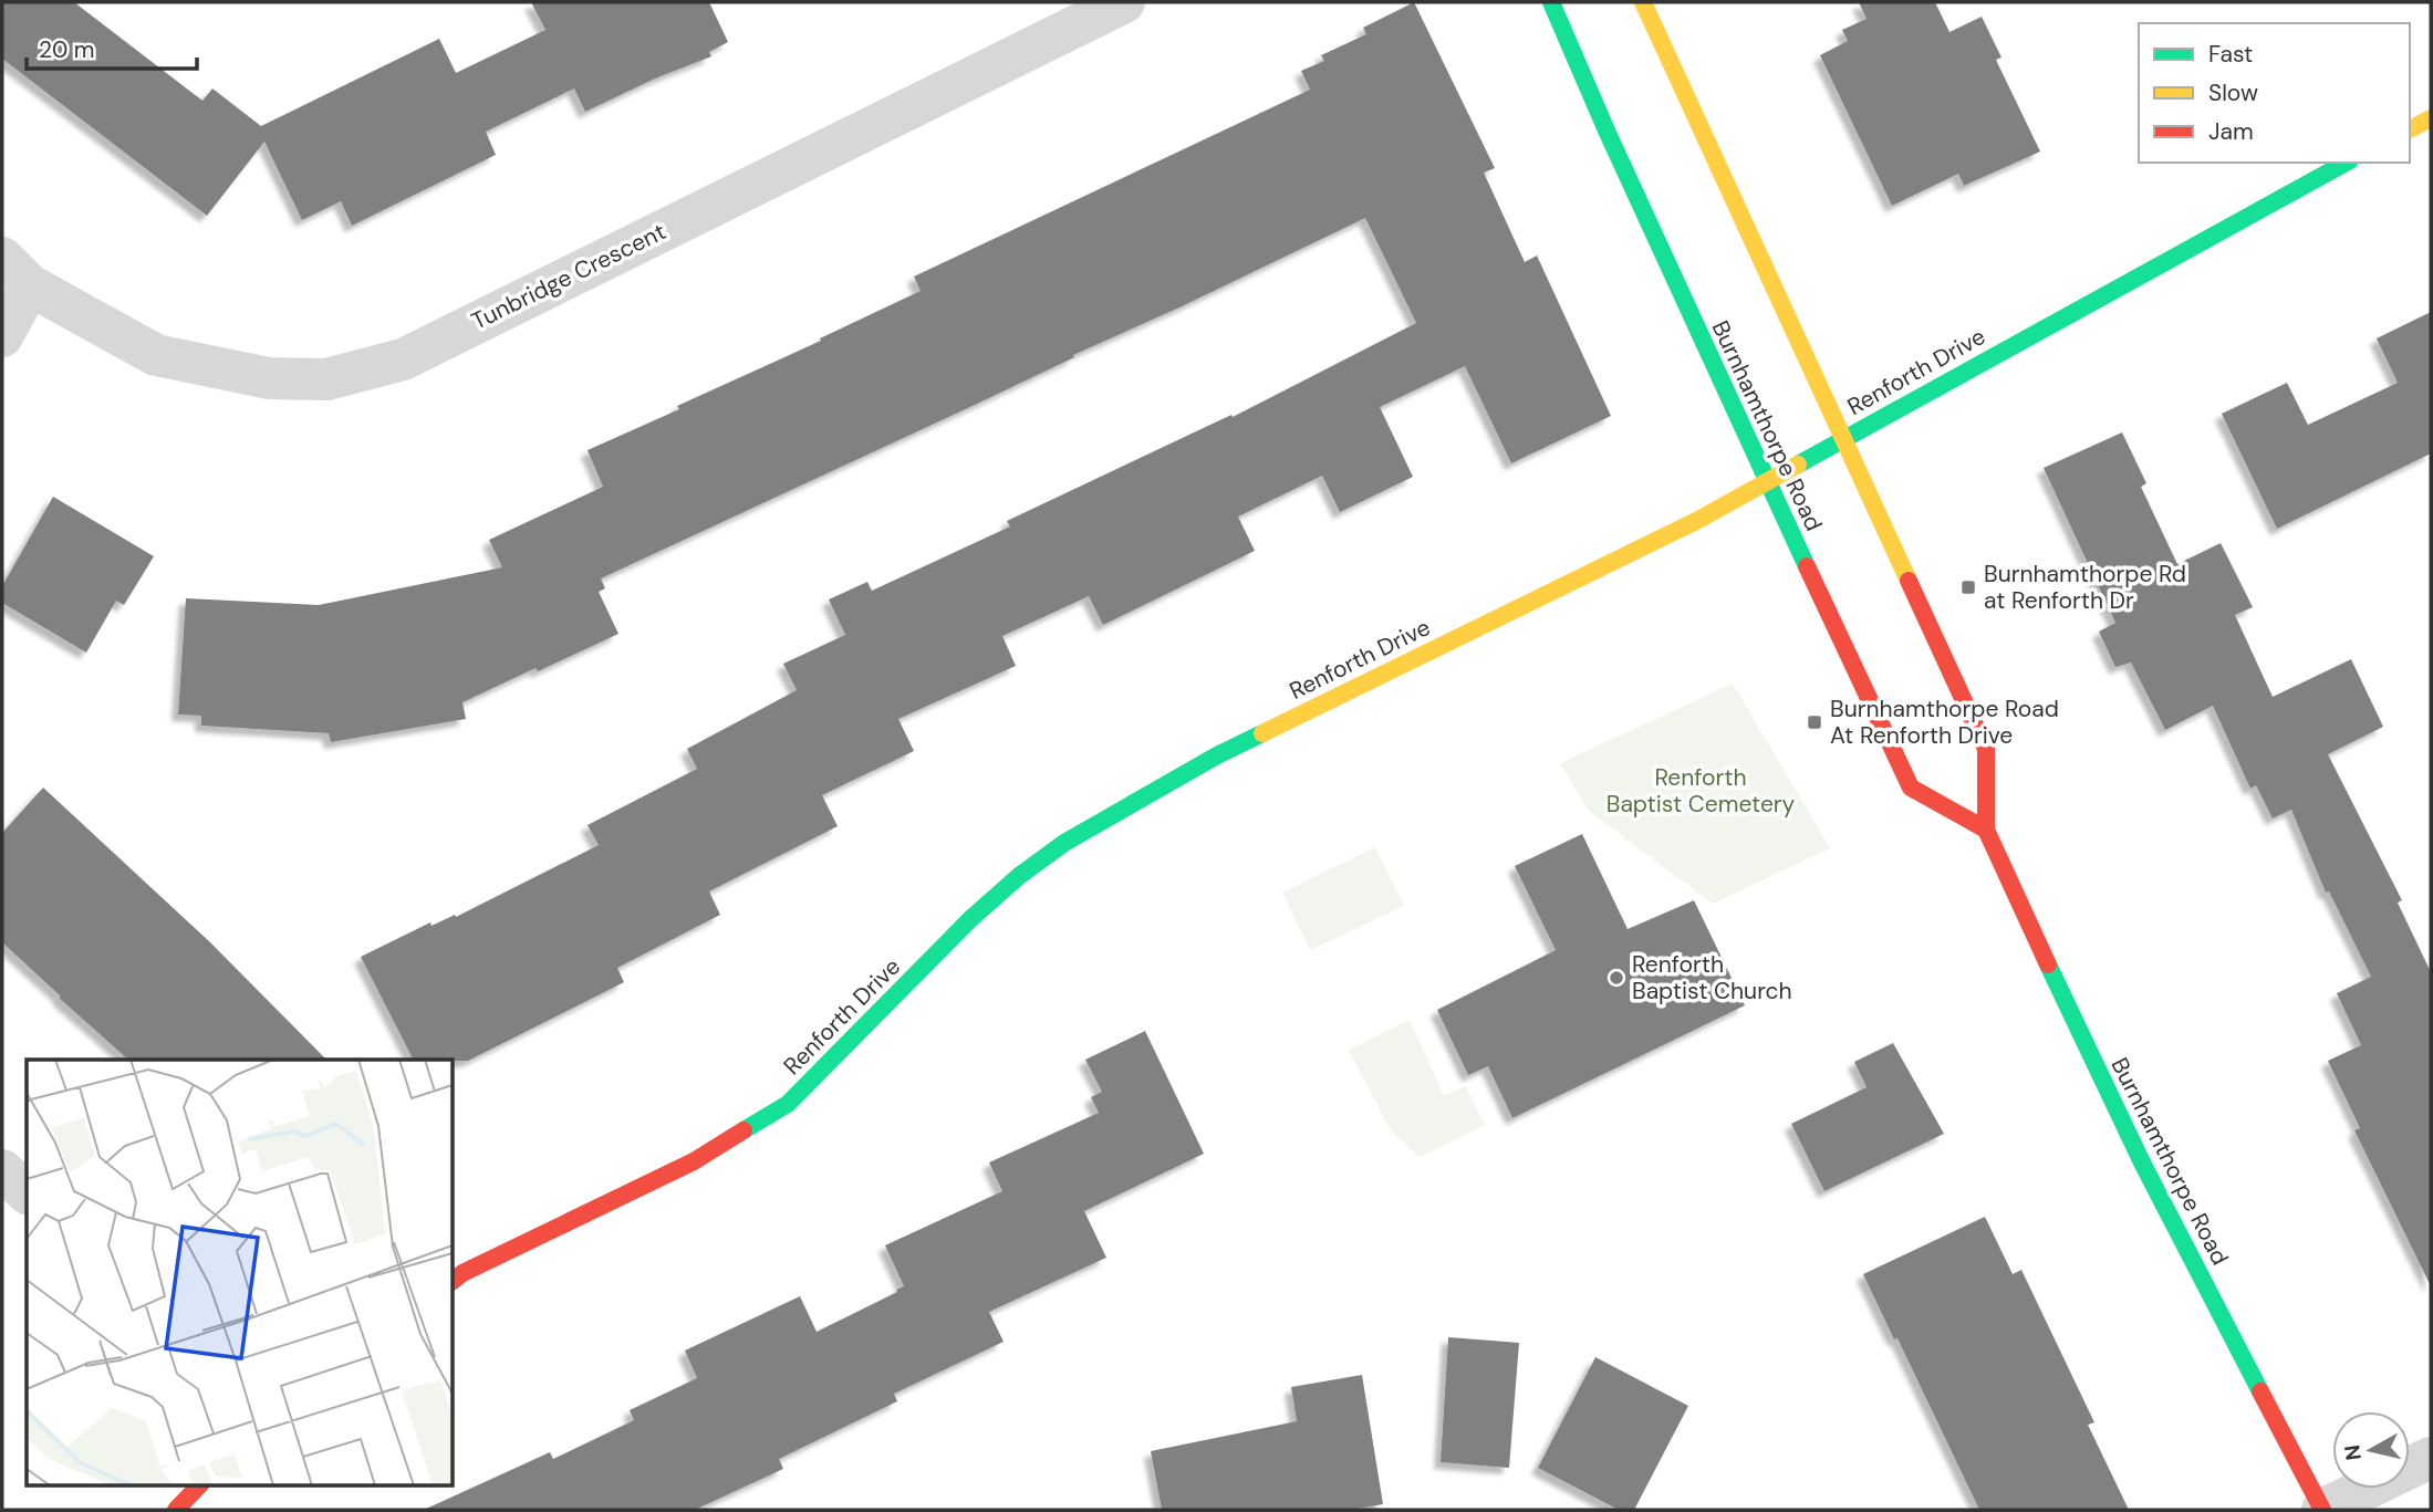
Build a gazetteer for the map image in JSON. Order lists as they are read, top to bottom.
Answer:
{
  "streets": {
    "main road": ["Renforth Drive", "Burnhamthorpe Road"],
    "street": ["Tunbridge Crescent"]
  },
  "crossings": [
    ["Renforth Drive", "Burnhamthorpe Road"]
  ],
  "parks": ["Renforth Baptist Cemetery"],
  "places": {
    "transit": ["Burnhamthorpe Rd at Renforth Dr", "Burnhamthorpe Road At Renforth Drive"],
    "other": ["Renforth Baptist Church"]
  },
  "legend": ["Fast", "Slow", "Jam"],
  "scale_bar": "20 m",
  "north": "left"
}
